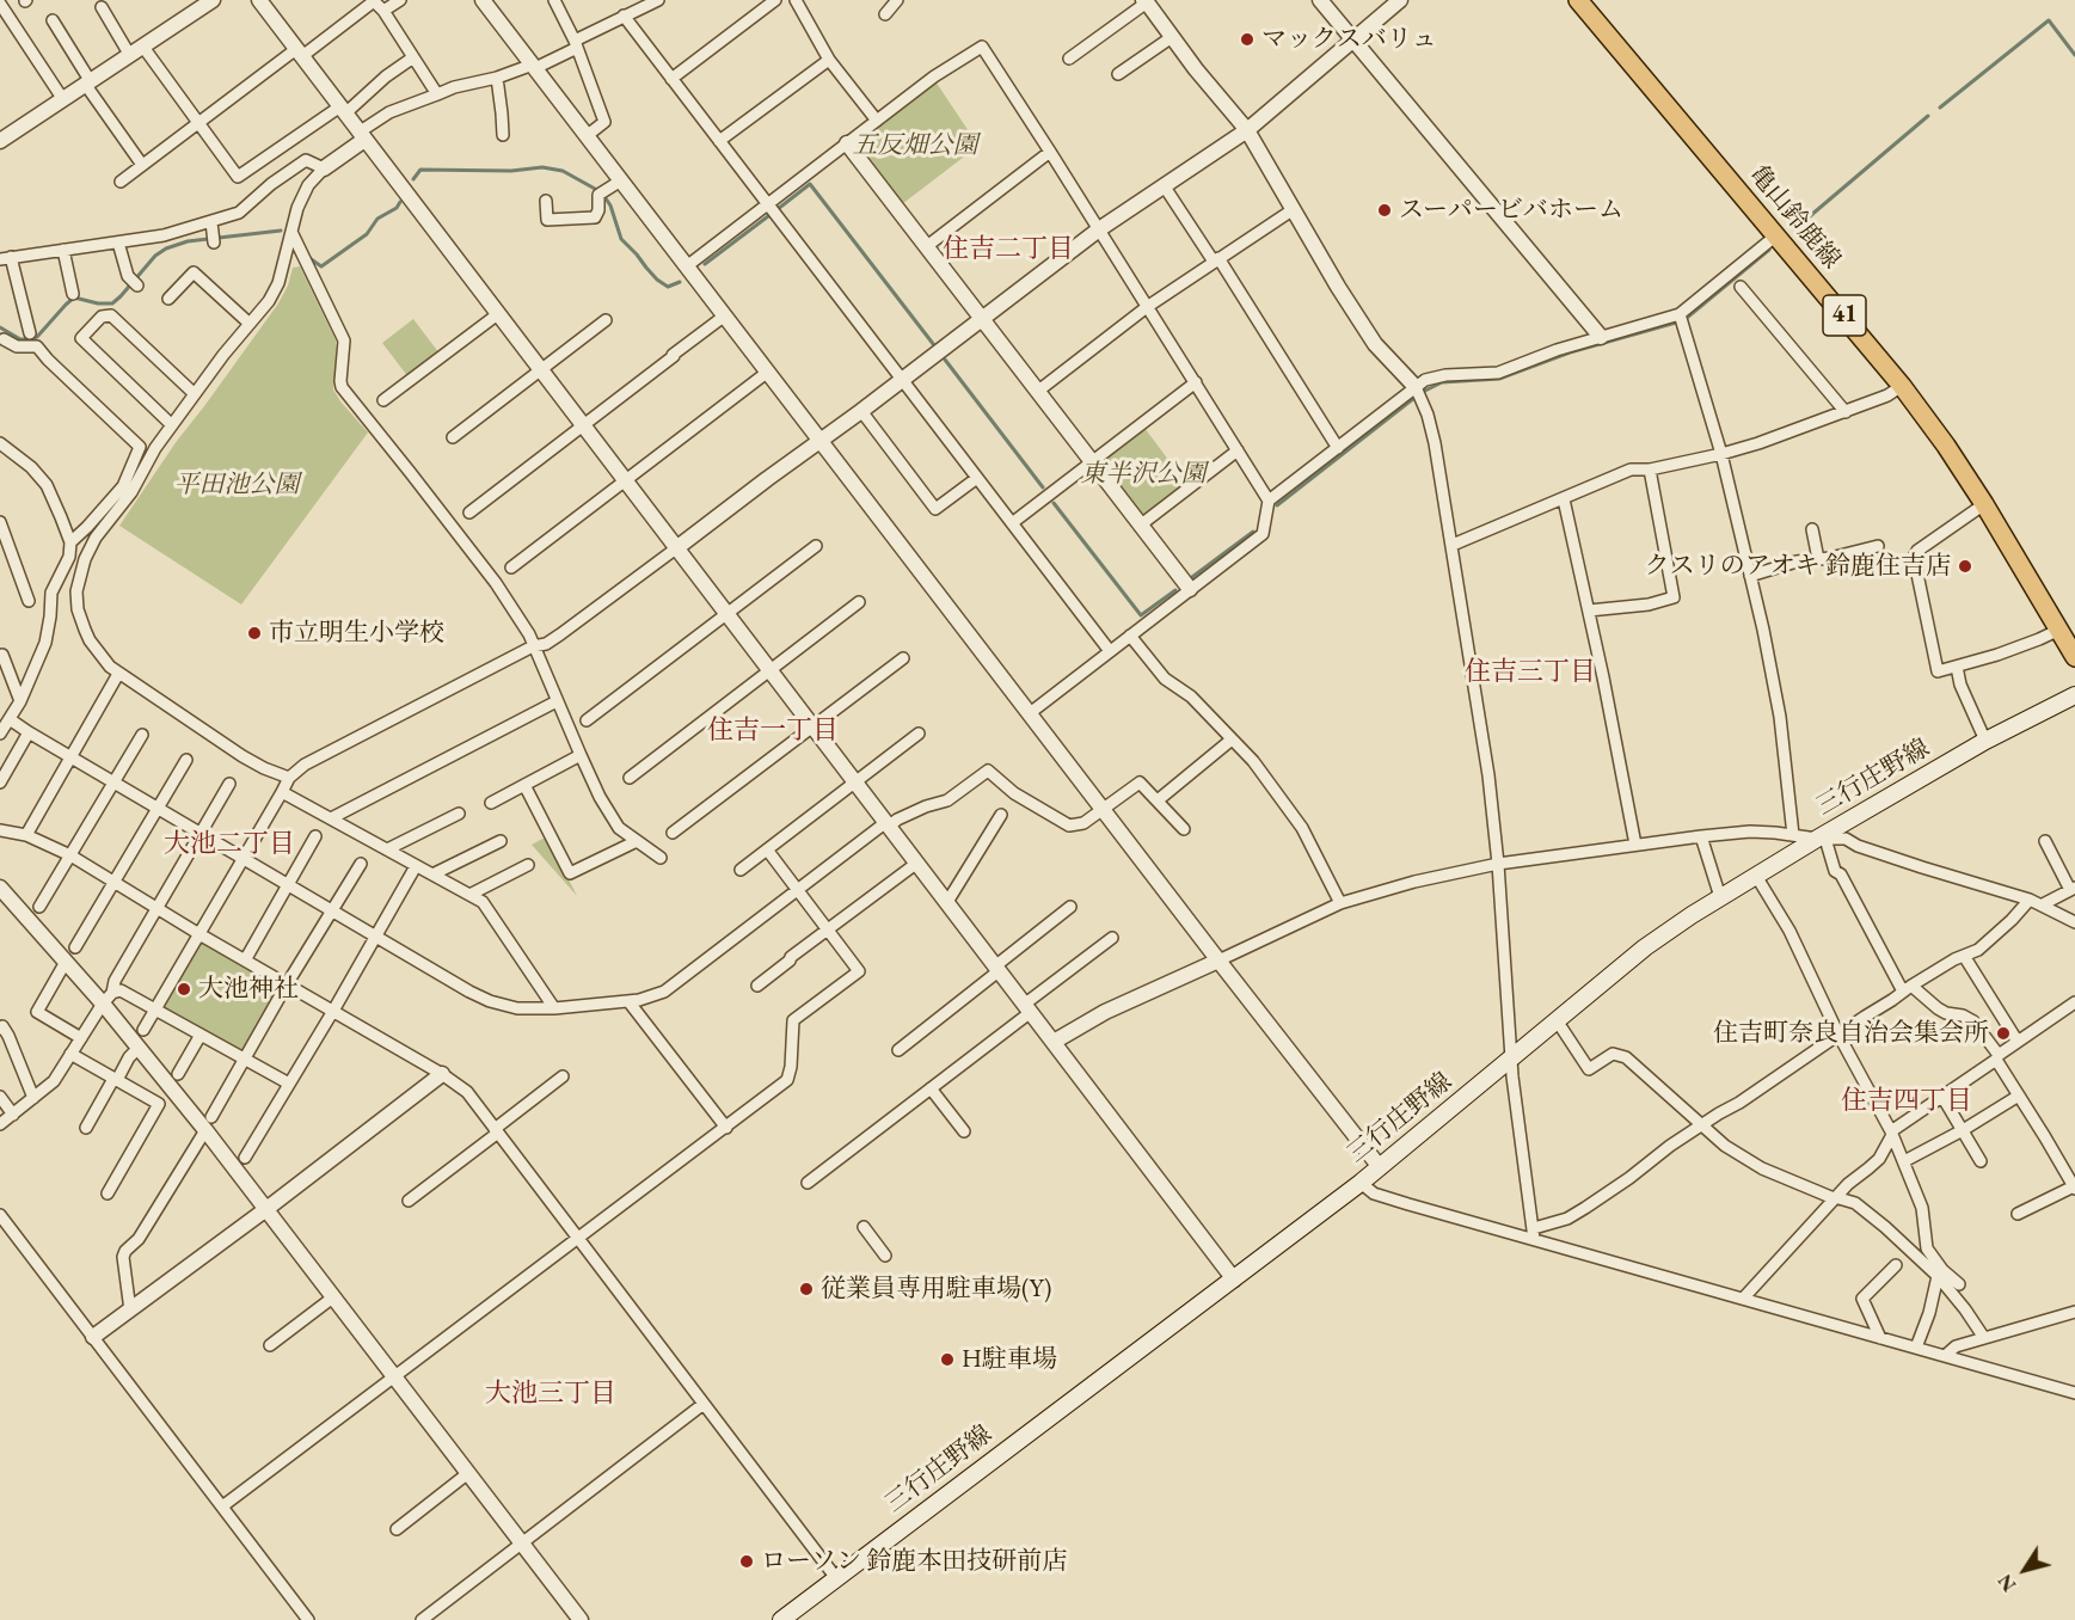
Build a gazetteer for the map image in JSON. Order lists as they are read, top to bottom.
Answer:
{
  "streets": {
    "main road": ["亀山鈴鹿線", "41", "三行庄野線"]
  },
  "districts": [
    "住吉二丁目",
    "住吉三丁目",
    "住吉一丁目",
    "大池二丁目",
    "住吉四丁目",
    "大池三丁目"
  ],
  "parks": ["五反畑公園", "東半沢公園", "平田池公園"],
  "places": [
    "マックスバリュ",
    "スーパービバホーム",
    "クスリのアオキ 鈴鹿住吉店",
    "市立明生小学校",
    "大池神社",
    "住吉町奈良自治会集会所",
    "従業員専用駐車場(Y)",
    "H駐車場",
    "ローソン 鈴鹿本田技研前店"
  ],
  "north": "bottom left"
}
